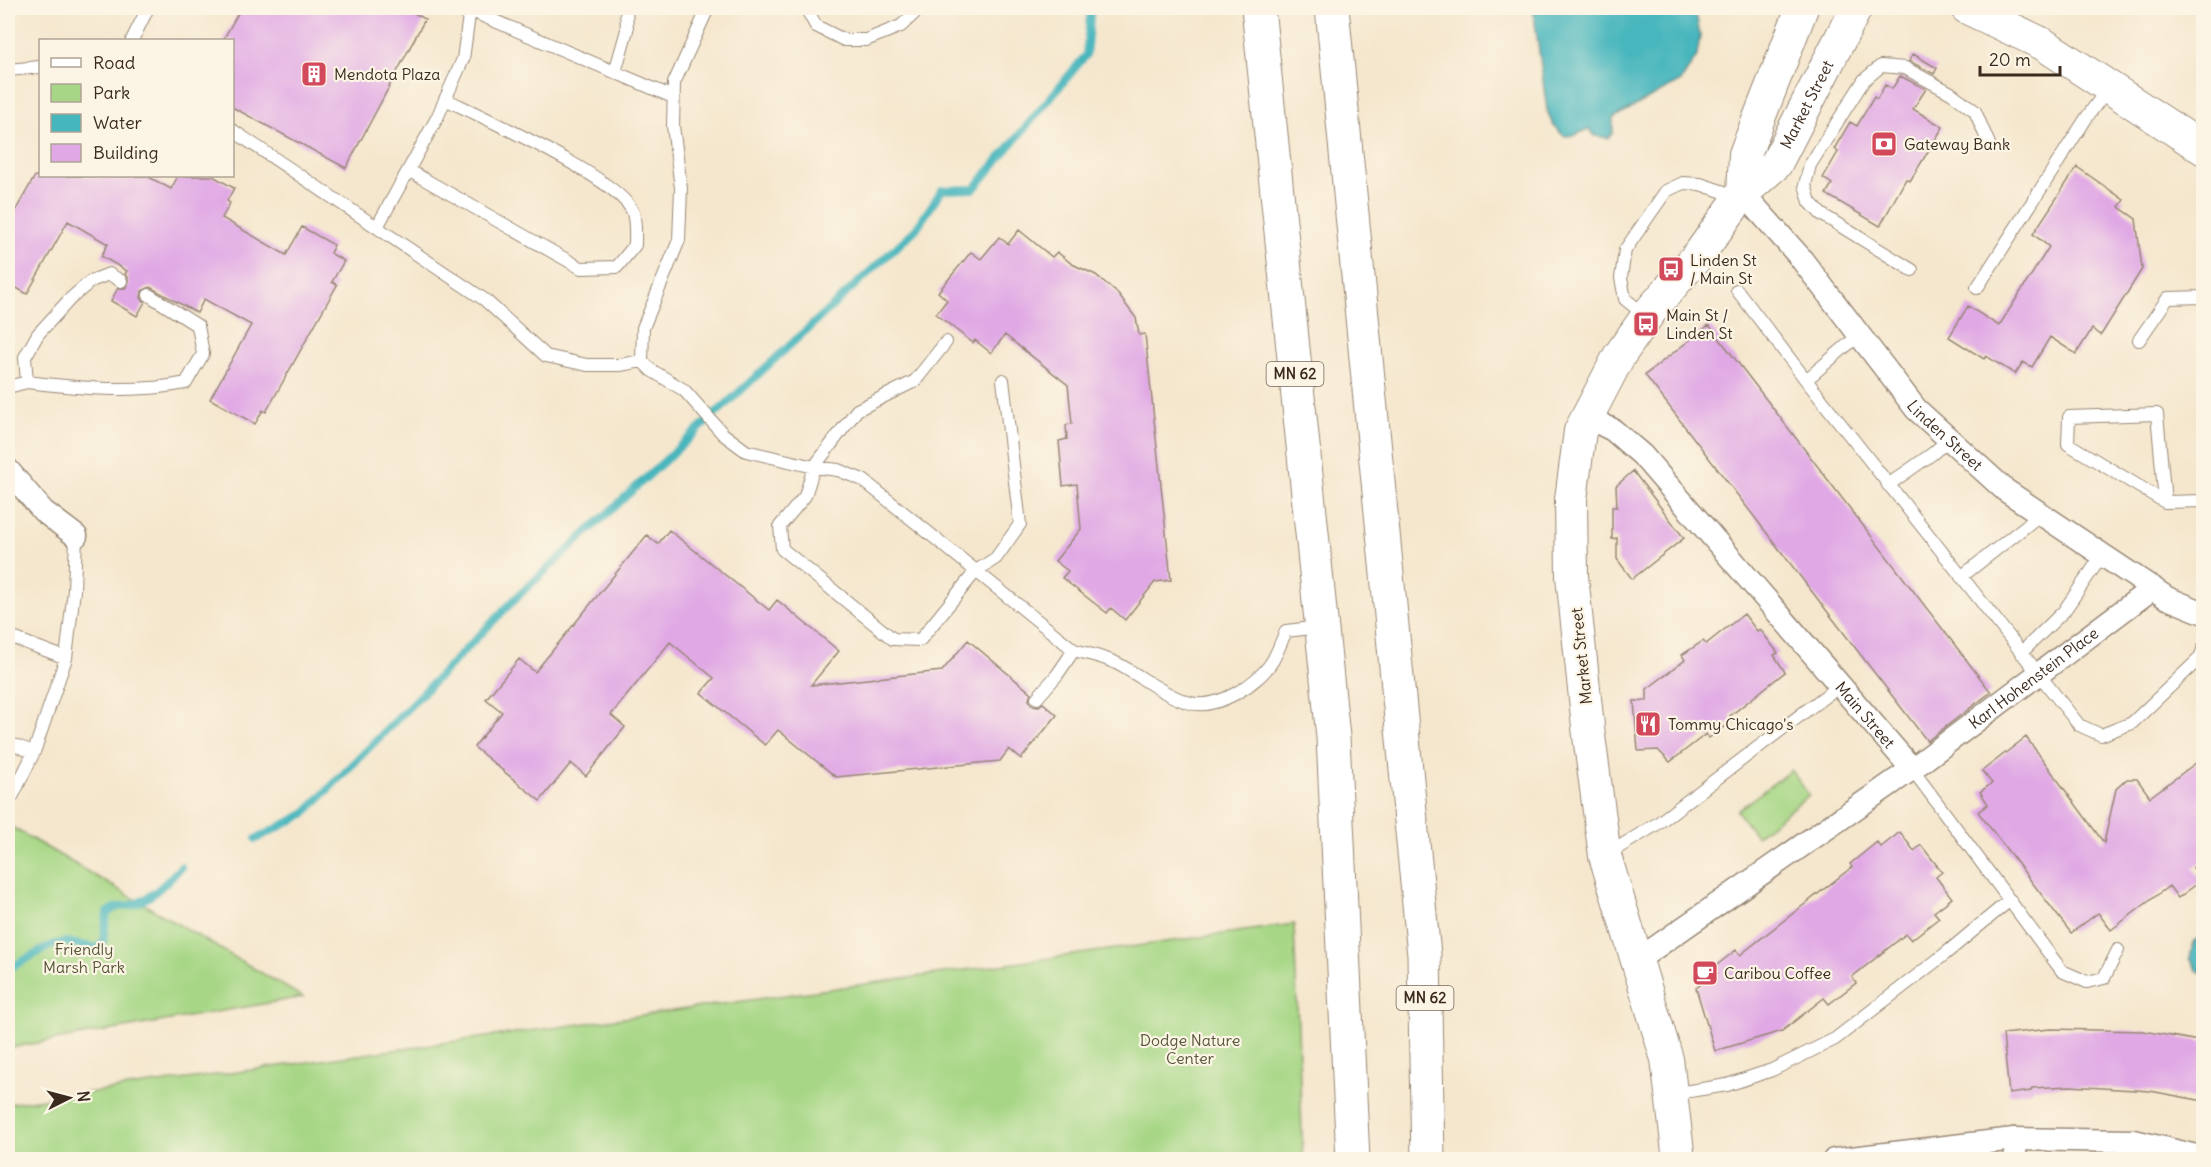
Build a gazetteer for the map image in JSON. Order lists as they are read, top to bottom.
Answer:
{
  "streets": {
    "highway": ["MN 62"],
    "street": [
      "Market Street",
      "Linden Street",
      "Karl Hohenstein Place",
      "Main Street"
    ]
  },
  "crossings": [
    ["Market Street", "Linden Street"],
    ["Market Street", "Main Street"],
    ["Linden Street", "Karl Hohenstein Place"],
    ["Karl Hohenstein Place", "Main Street"]
  ],
  "parks": ["Friendly Marsh Park", "Dodge Nature Center"],
  "places": {
    "building": ["Mendota Plaza"],
    "bank": ["Gateway Bank"],
    "bus stop": ["Linden St / Main St", "Main St / Linden St"],
    "restaurant": ["Tommy Chicago's"],
    "cafe": ["Caribou Coffee"]
  },
  "legend": [
    "Road",
    "Park",
    "Water",
    "Building"
  ],
  "scale_bar": "20 m",
  "north": "right"
}
